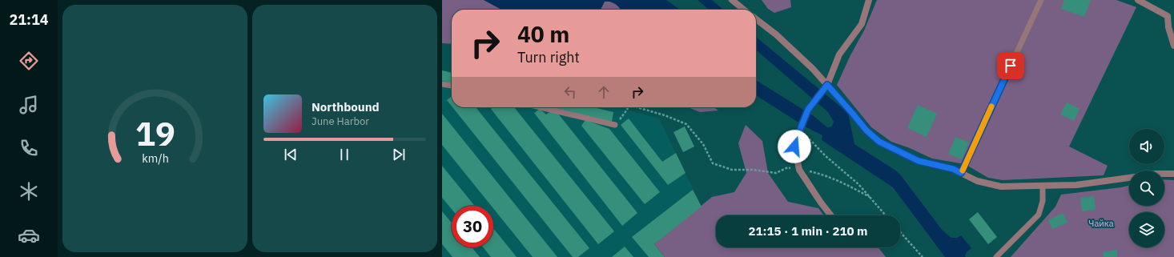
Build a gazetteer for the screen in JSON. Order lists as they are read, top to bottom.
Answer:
{
  "parks": ["Чайка"],
  "page": {
    "tabs": "21:14",
    "turn": ["40 m", "Turn right"],
    "song": ["Northbound", "June Harbor"],
    "limit": "30",
    "trip": "21:15 · 1 min · 210 m",
    "gauge": ["19", "km/h"]
  }
}
